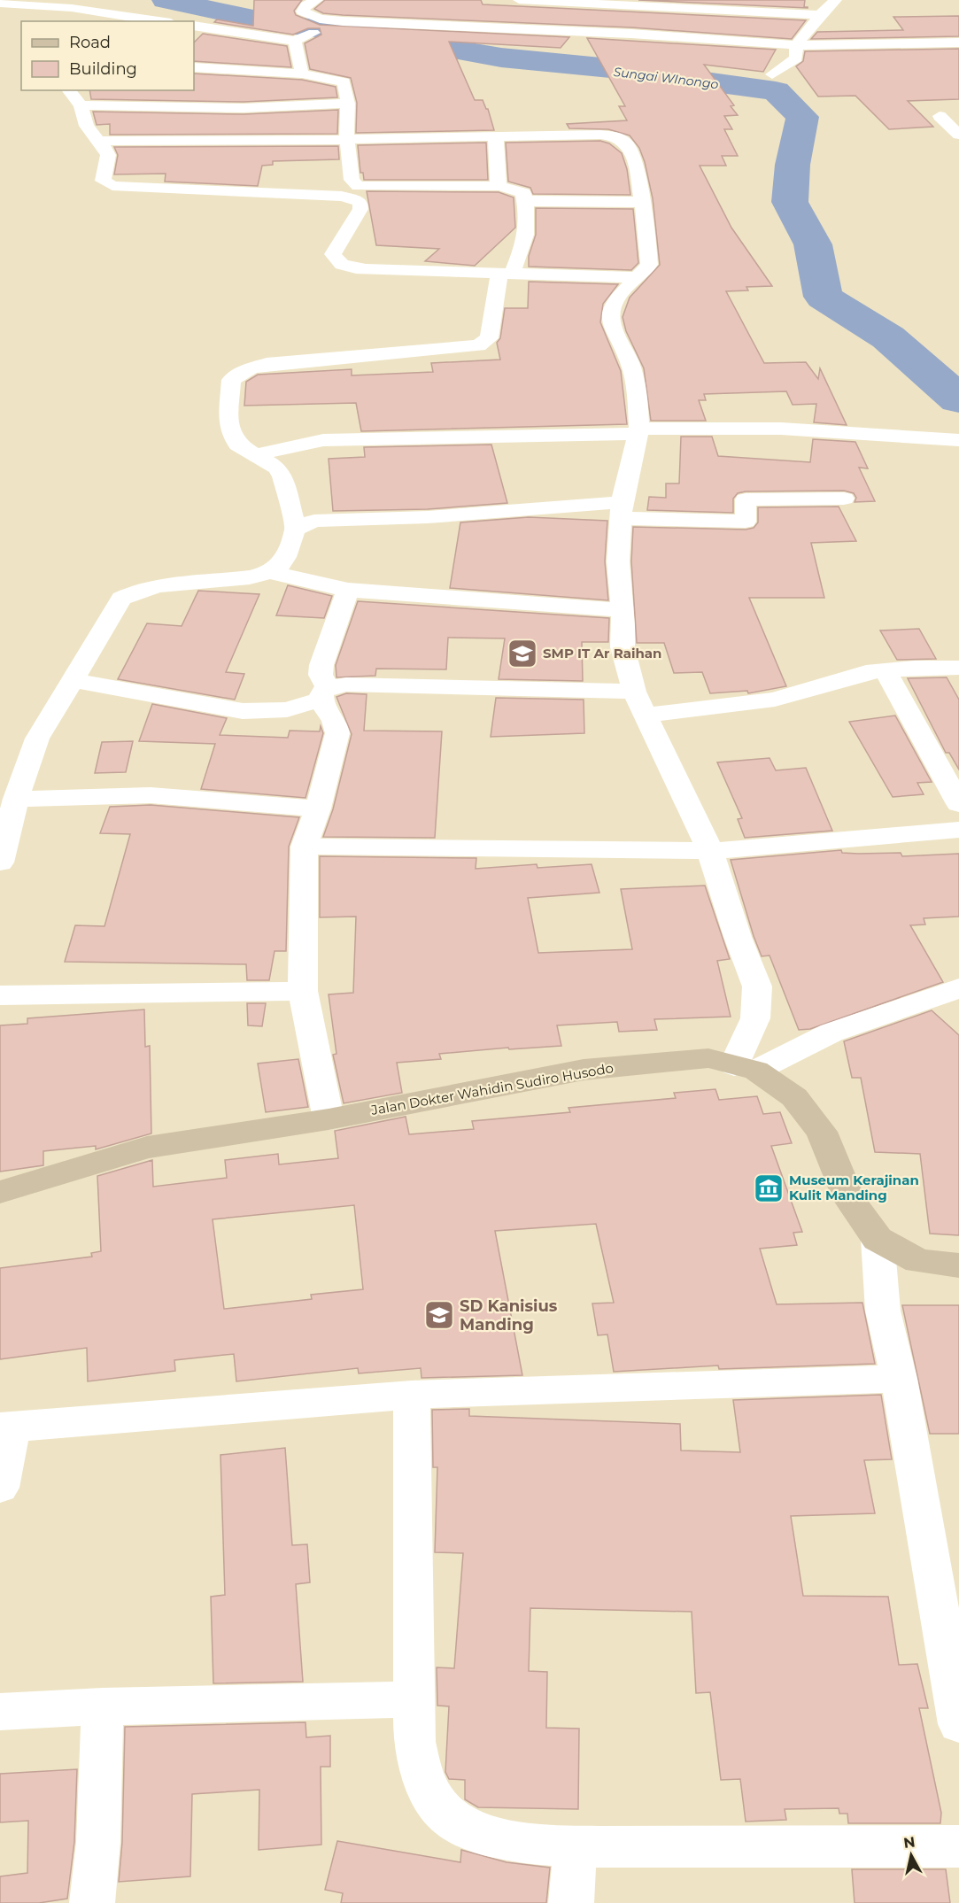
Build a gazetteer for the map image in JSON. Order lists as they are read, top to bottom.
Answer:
{
  "streets": {
    "main road": ["Jalan Dokter Wahidin Sudiro Husodo"]
  },
  "water": ["Sungai WInongo"],
  "places": {
    "school or university": ["SMP IT Ar Raihan", "SD Kanisius Manding"],
    "museum": ["Museum Kerajinan Kulit Manding"]
  },
  "legend": ["Road", "Building"],
  "north": "top"
}
